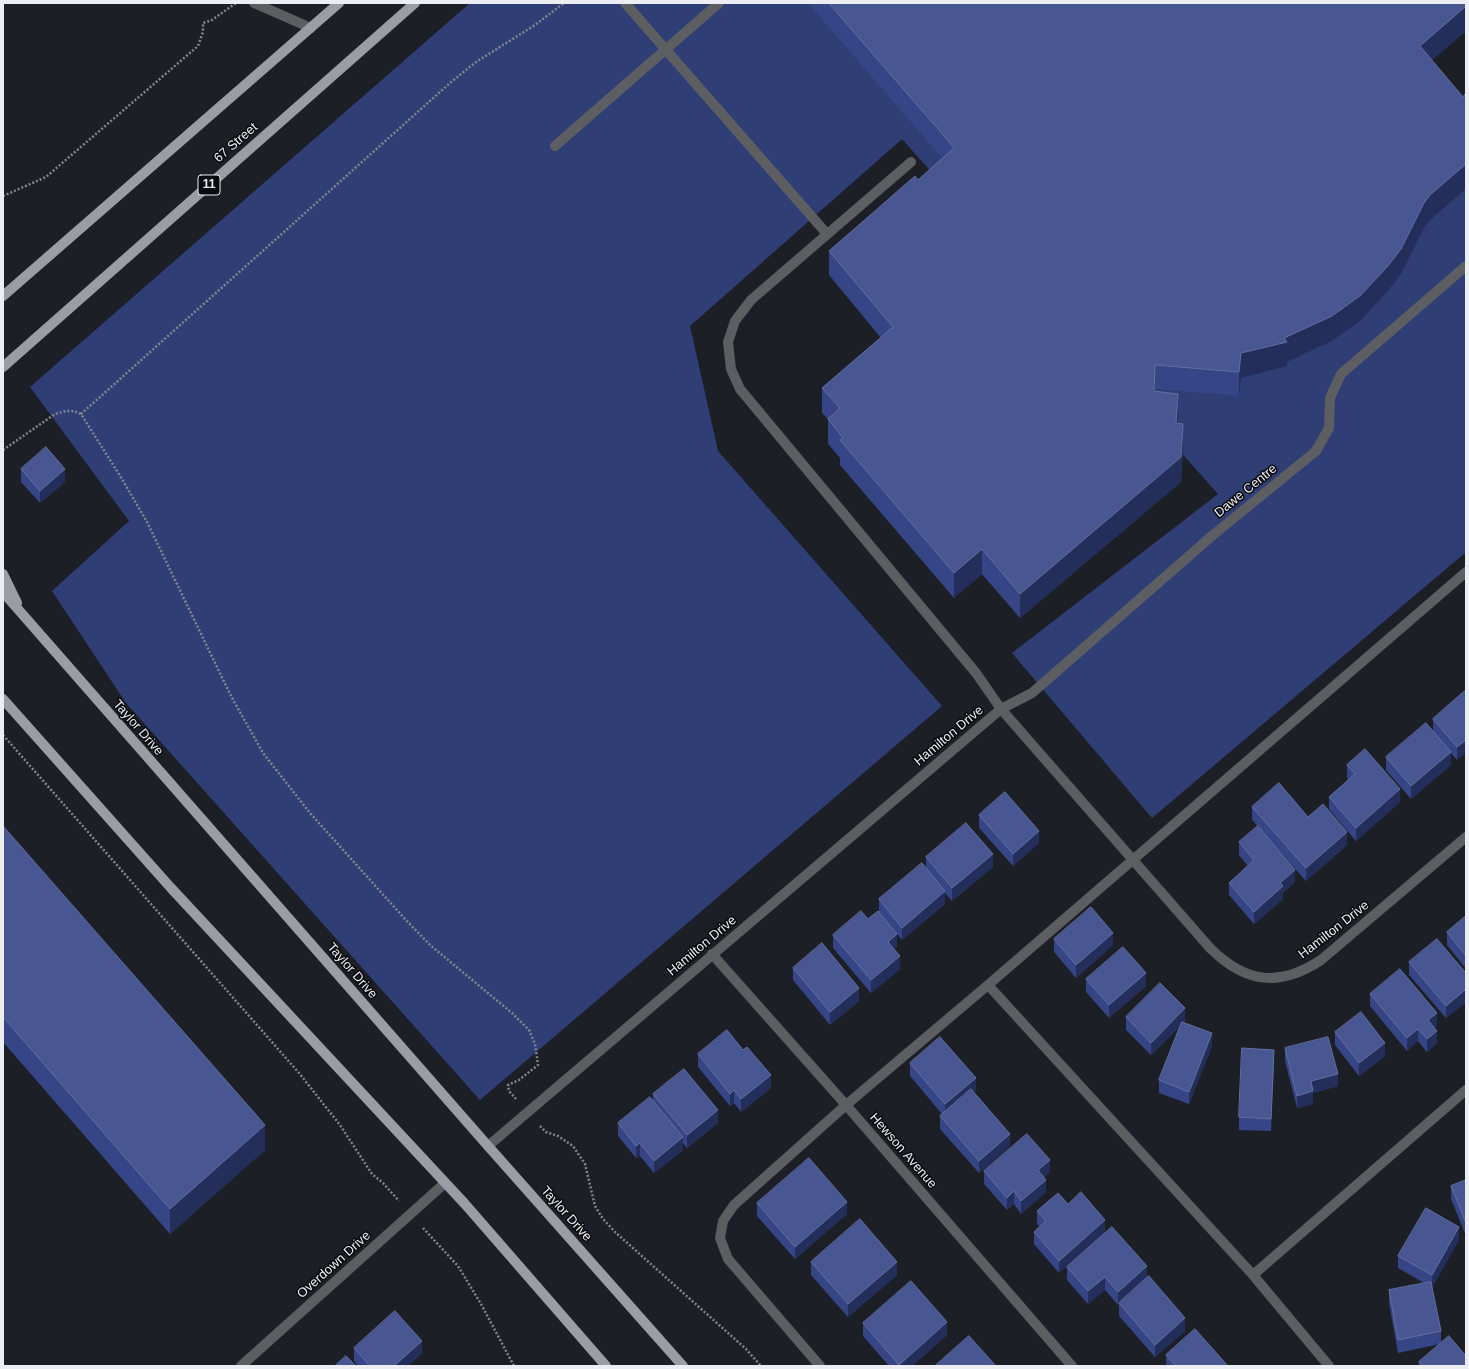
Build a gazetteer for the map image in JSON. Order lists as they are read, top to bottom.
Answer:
{
  "streets": {
    "main road": ["67 Street", "11", "Taylor Drive"],
    "street": [
      "Dawe Centre",
      "Hamilton Drive",
      "Hewson Avenue",
      "Overdown Drive"
    ]
  },
  "crossings": [
    ["Dawe Centre", "Hamilton Drive"],
    ["Taylor Drive", "Hamilton Drive"],
    ["Hamilton Drive", "Hewson Avenue"]
  ]
}
